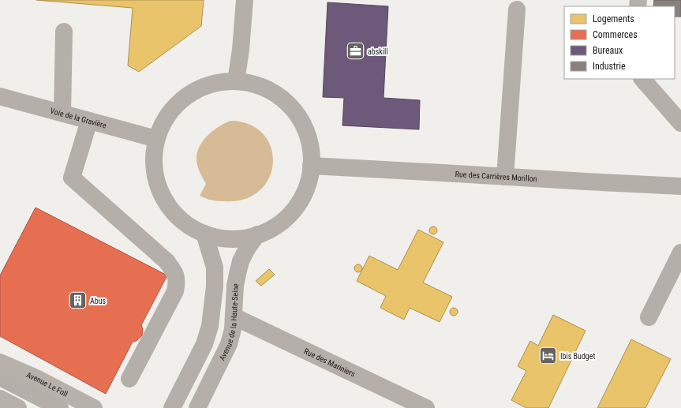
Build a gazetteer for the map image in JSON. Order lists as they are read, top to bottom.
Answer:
{
  "streets": {
    "main road": ["Avenue Le Foll"],
    "street": [
      "Voie de la Gravière",
      "Rue des Carrières Morillon",
      "Avenue de la Haute-Seine",
      "Rue des Mariniers"
    ]
  },
  "crossings": [
    ["Voie de la Gravière", "Avenue de la Haute-Seine"],
    ["Rue des Carrières Morillon", "Avenue de la Haute-Seine"],
    ["Avenue de la Haute-Seine", "Rue des Mariniers"]
  ],
  "places": {
    "office": ["abskill"],
    "building": ["Abus"],
    "hotel": ["Ibis Budget"]
  },
  "legend": [
    "Logements",
    "Commerces",
    "Bureaux",
    "Industrie"
  ]
}
